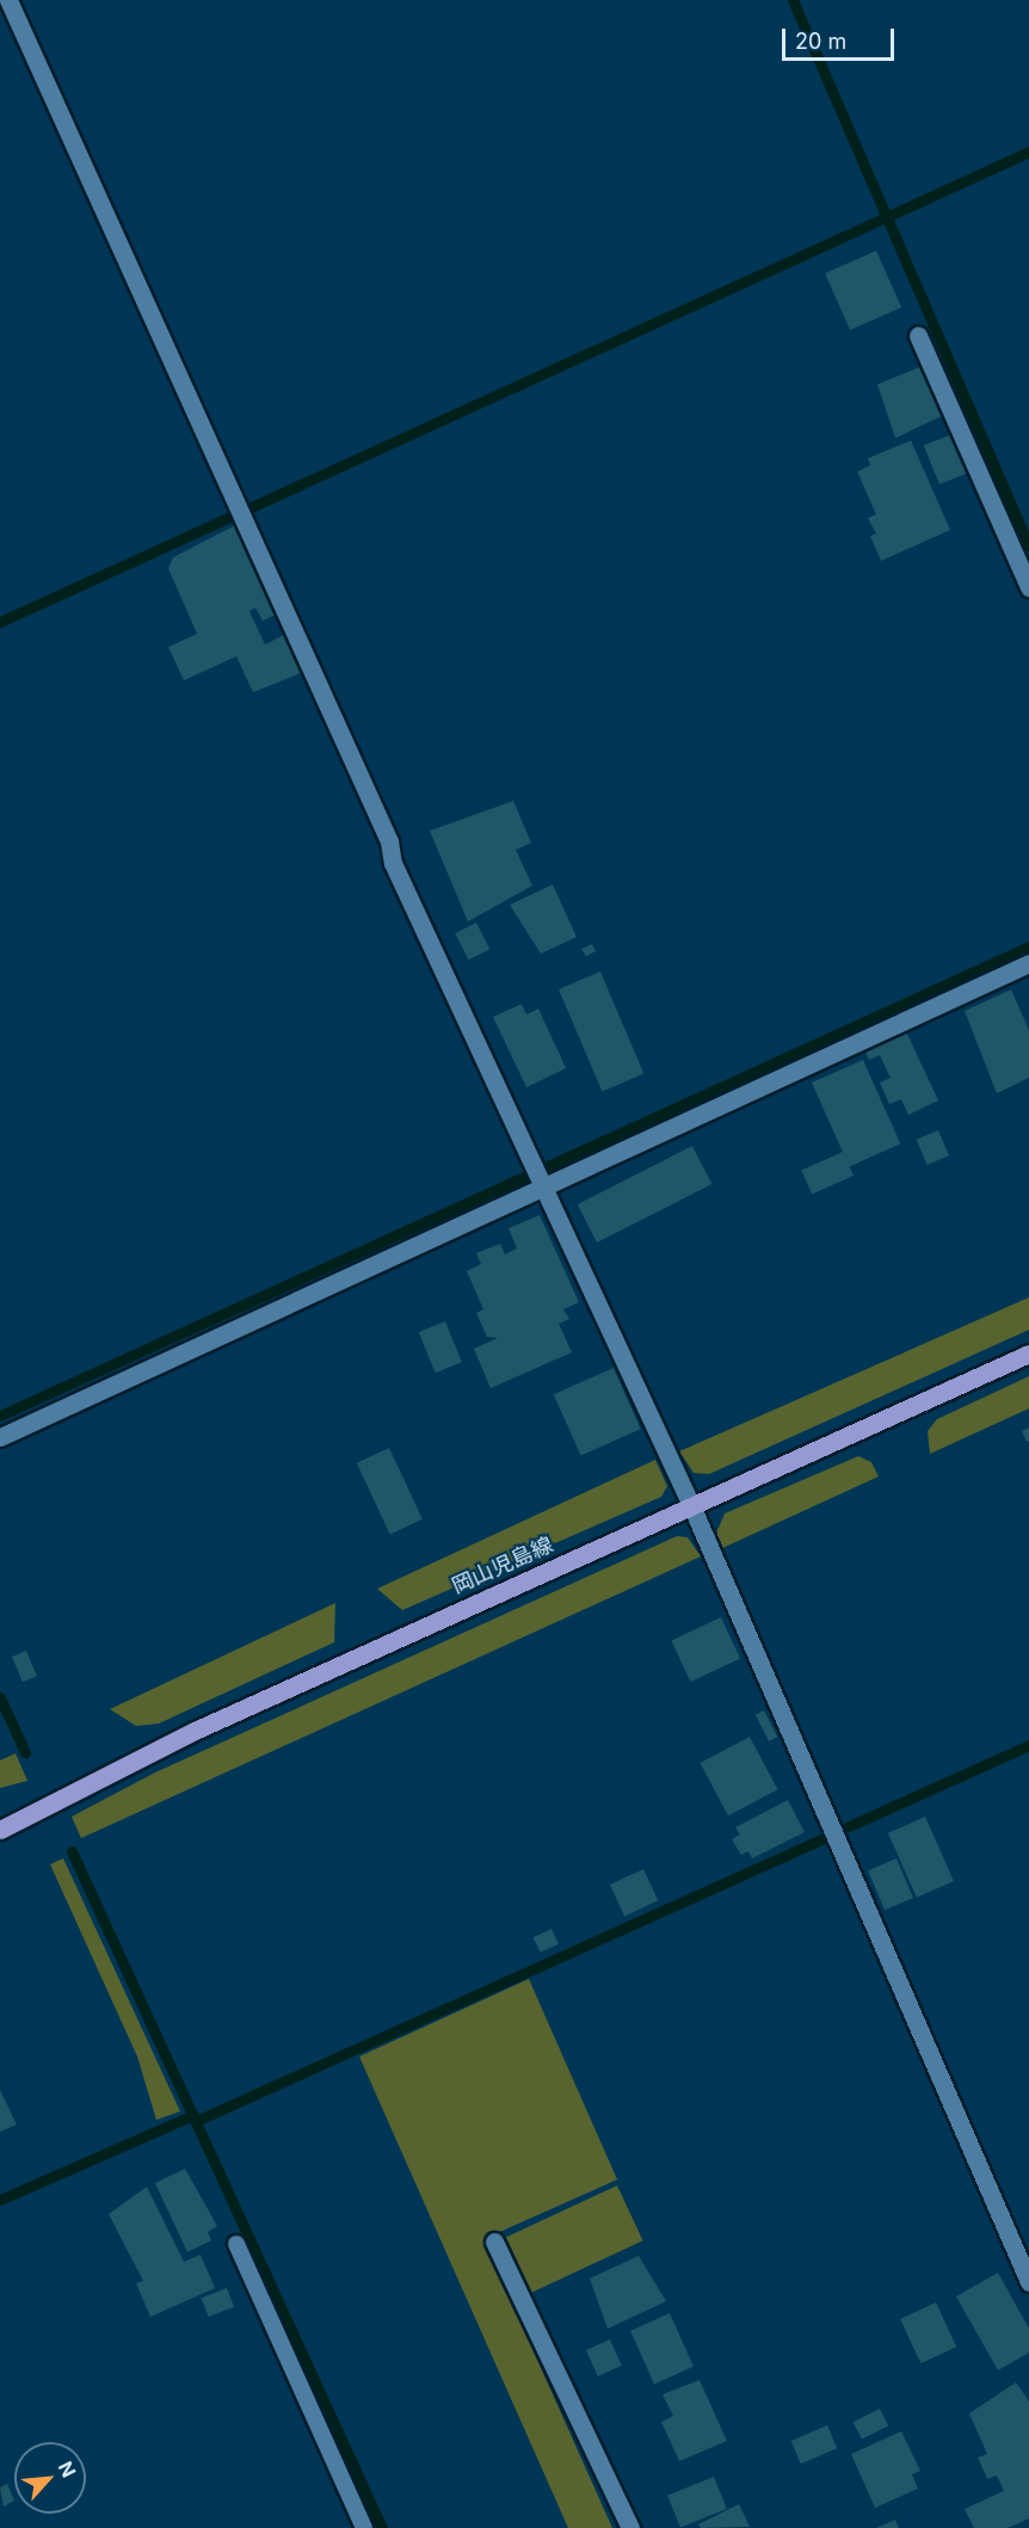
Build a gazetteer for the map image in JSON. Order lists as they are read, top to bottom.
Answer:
{
  "streets": {
    "main road": ["岡山児島線"]
  },
  "scale_bar": "20 m",
  "north": "top right"
}
